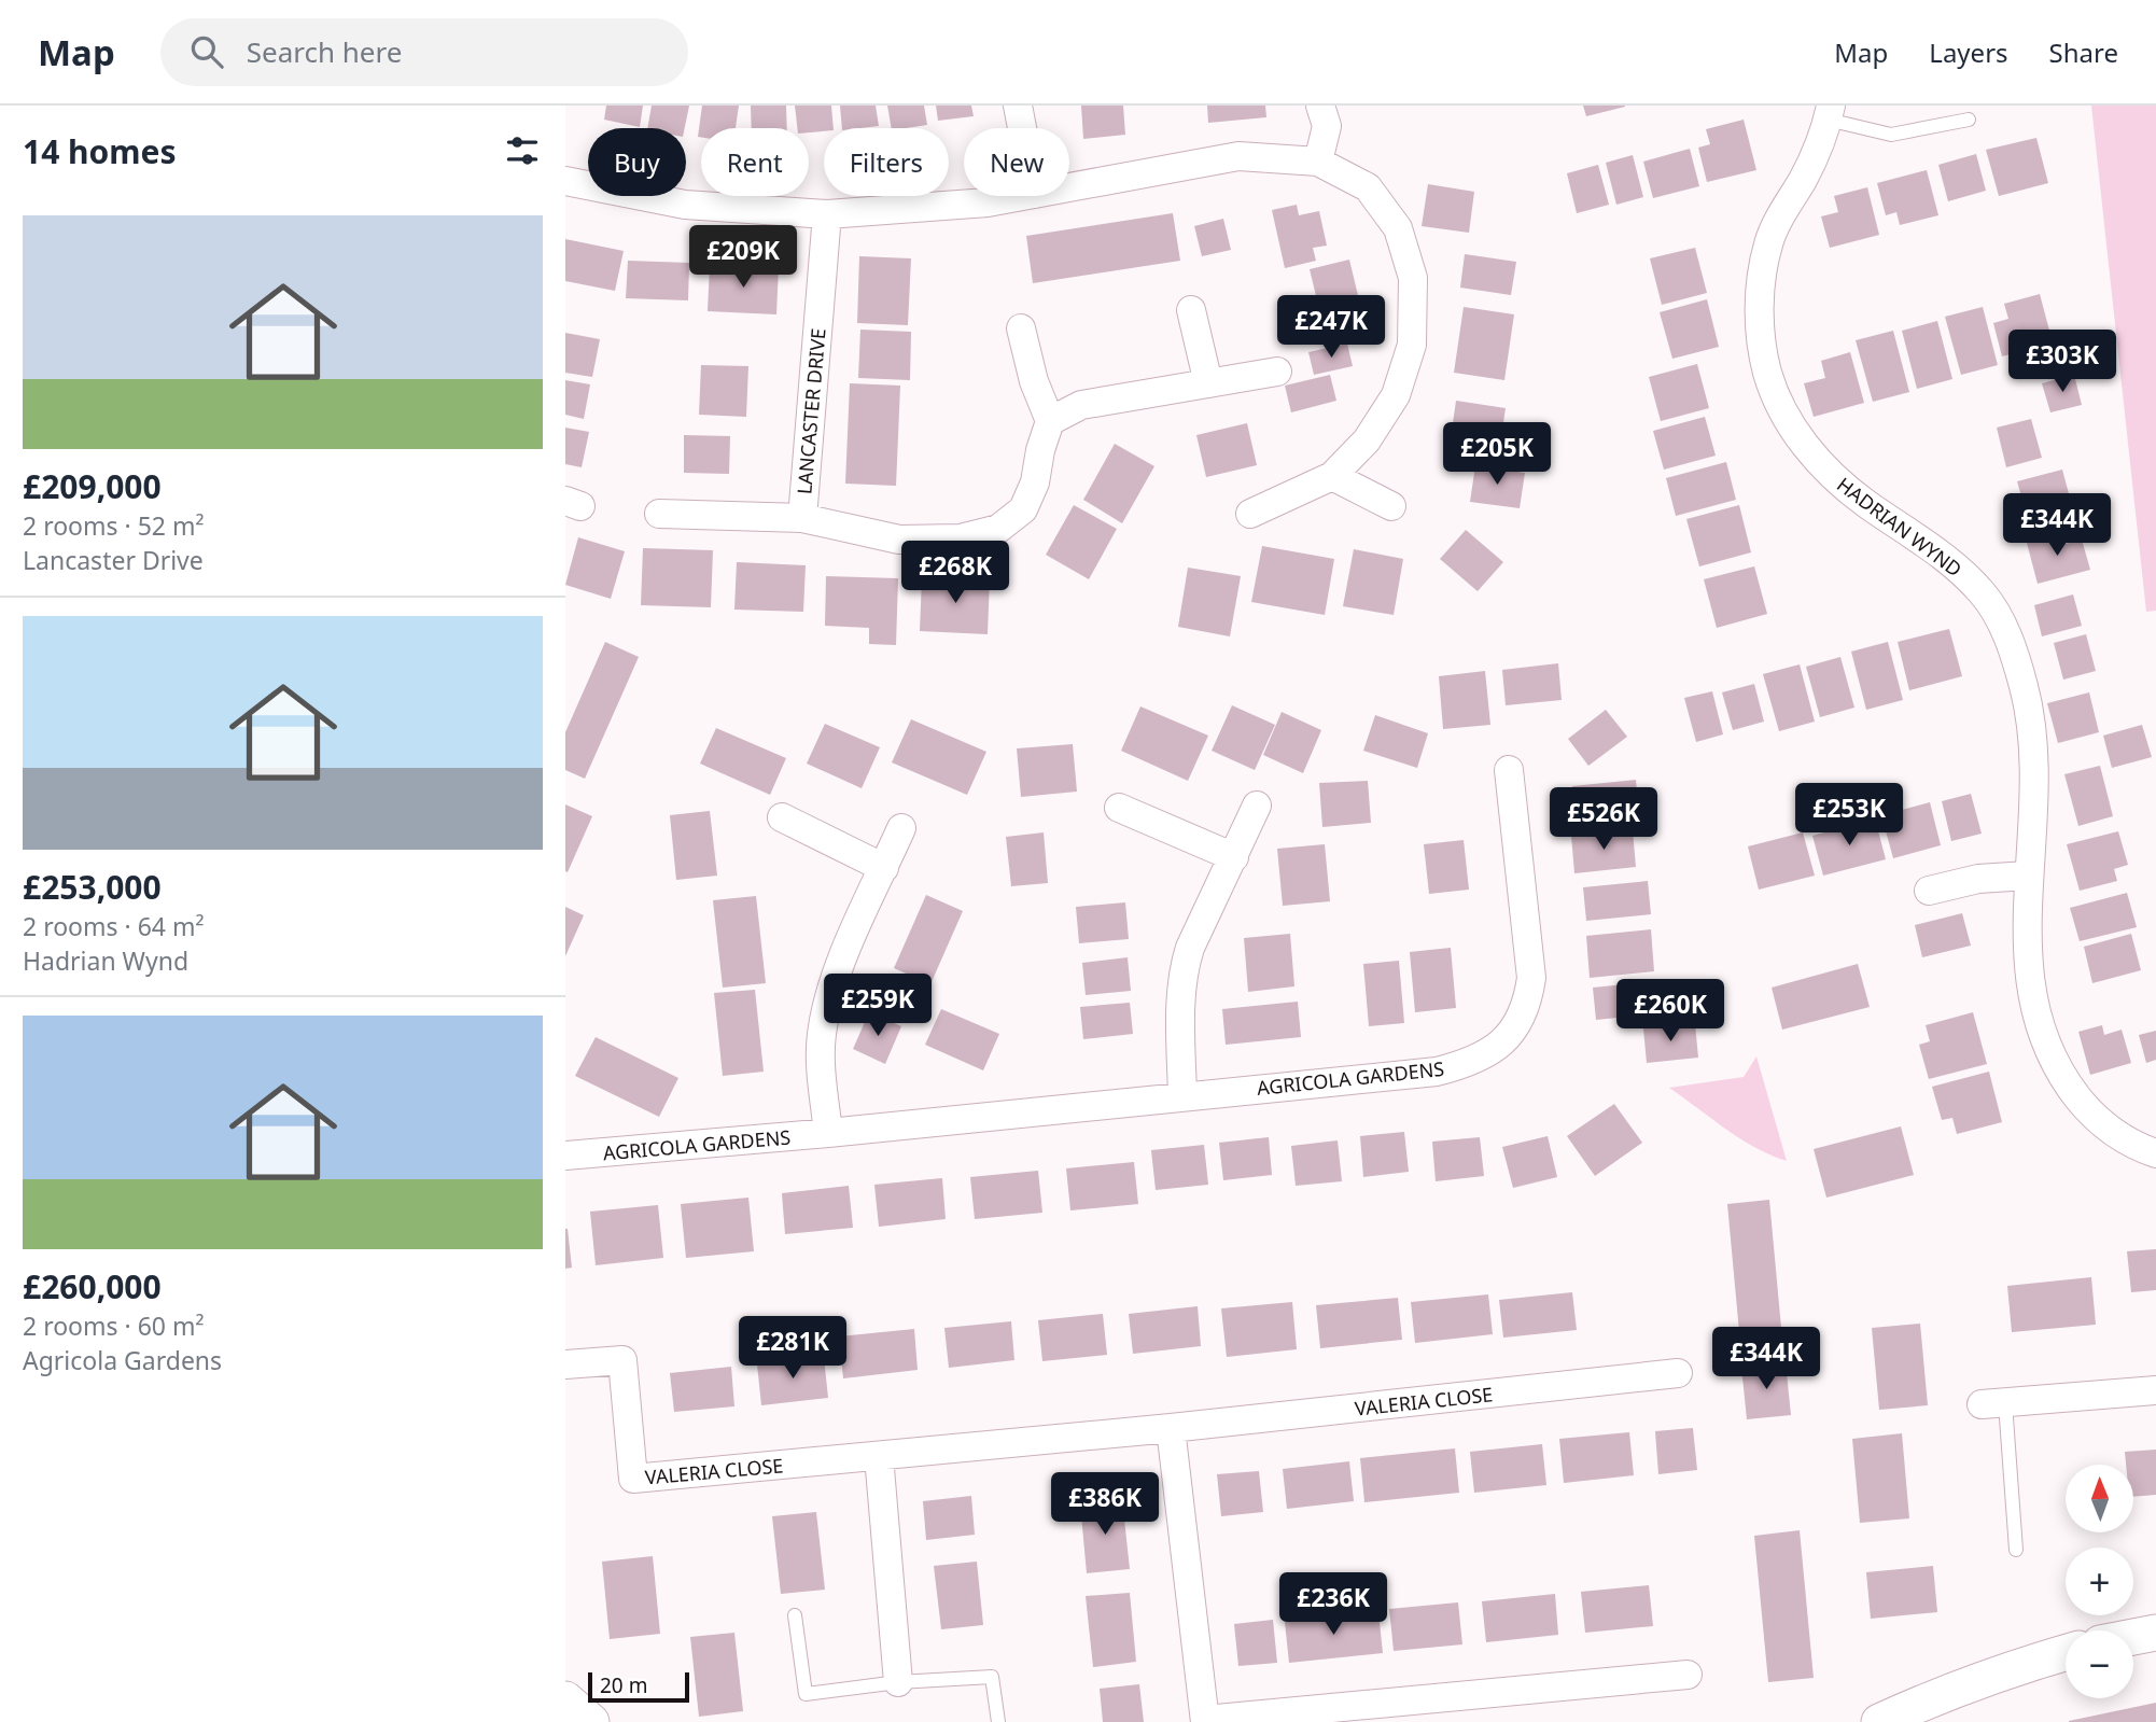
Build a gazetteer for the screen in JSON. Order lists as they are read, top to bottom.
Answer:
{
  "streets": {
    "street": [
      "LANCASTER DRIVE",
      "HADRIAN WYND",
      "AGRICOLA GARDENS",
      "VALERIA CLOSE"
    ]
  },
  "scale_bar": "20 m",
  "north": "top",
  "page": {
    "header": "Map",
    "search": "Search here",
    "nav": ["Map", "Layers", "Share"],
    "heading": "14 homes",
    "chip": [
      "Buy",
      "Rent",
      "Filters",
      "New"
    ],
    "list": [
      {
        "name": "£209,000",
        "note": "2 rooms · 52 m² · Lancaster Drive"
      },
      {
        "name": "£253,000",
        "note": "2 rooms · 64 m² · Hadrian Wynd"
      },
      {
        "name": "£260,000",
        "note": "2 rooms · 60 m² · Agricola Gardens"
      }
    ],
    "price": [
      "£209K",
      "£247K",
      "£303K",
      "£205K",
      "£344K",
      "£268K",
      "£253K",
      "£526K",
      "£259K",
      "£260K",
      "£281K",
      "£344K",
      "£386K",
      "£236K"
    ],
    "map_buttons": ["+", "−"],
    "scale": "20 m"
  }
}
